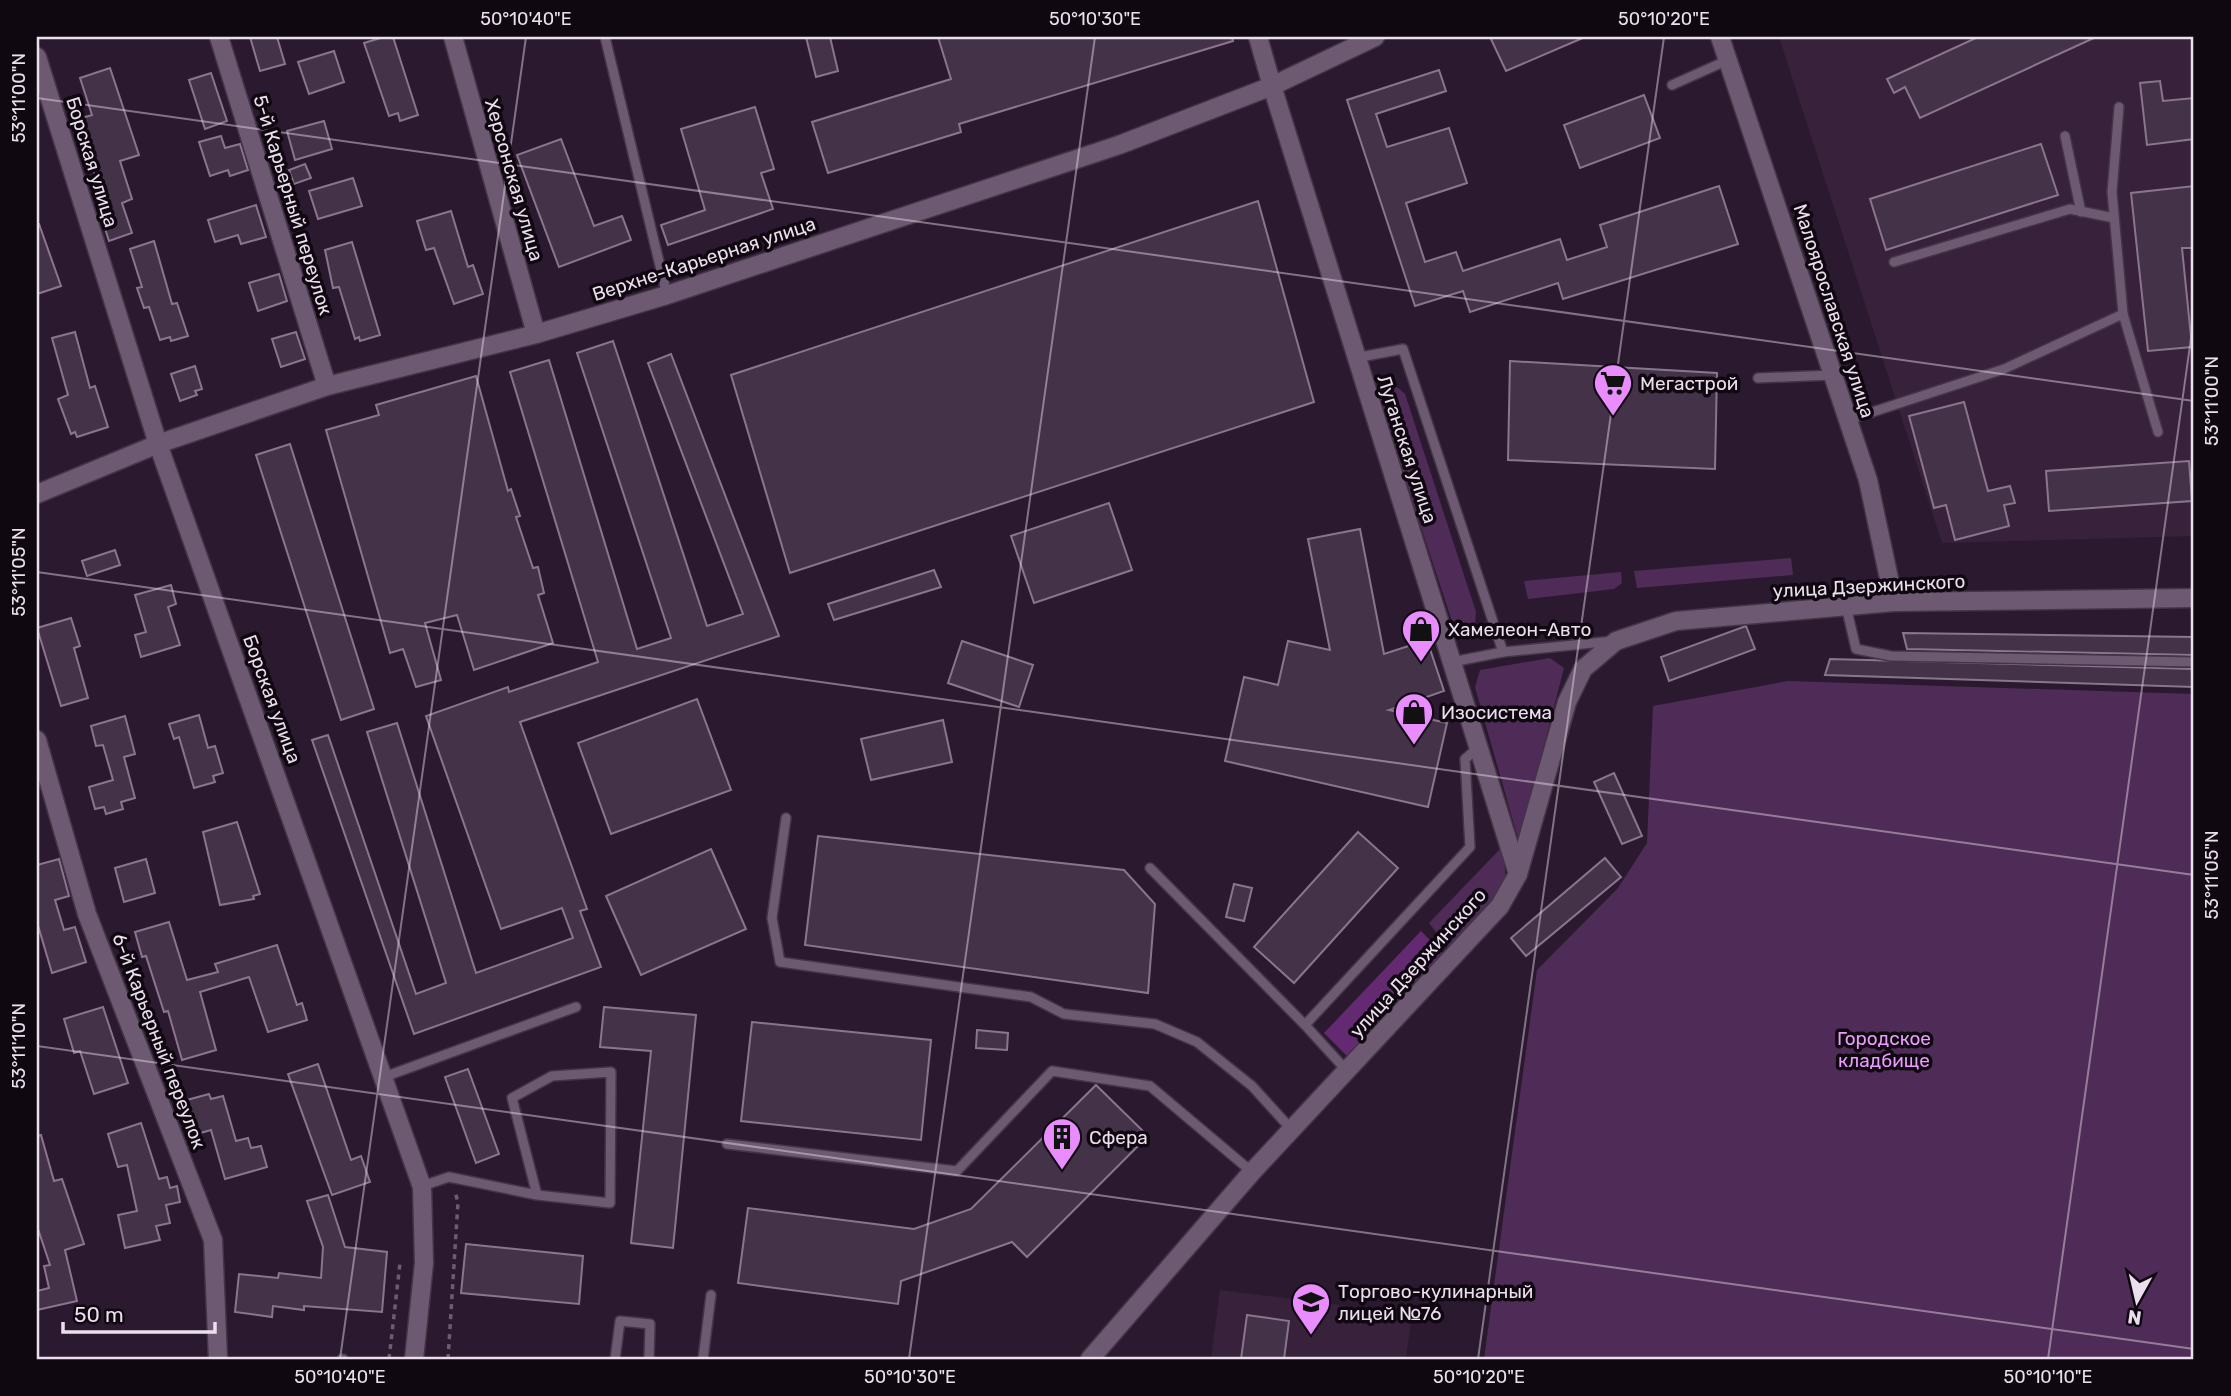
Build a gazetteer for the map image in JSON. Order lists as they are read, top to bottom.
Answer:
{
  "streets": {
    "street": [
      "Борская улица",
      "Херсонская улица",
      "5-й Карьерный переулок",
      "Верхне-Карьерная улица",
      "Малоярославская улица",
      "Луганская улица",
      "улица Дзержинского",
      "6-й Карьерный переулок"
    ]
  },
  "crossings": [
    ["Борская улица", "Верхне-Карьерная улица"],
    ["Херсонская улица", "Верхне-Карьерная улица"],
    ["5-й Карьерный переулок", "Верхне-Карьерная улица"],
    ["Верхне-Карьерная улица", "Луганская улица"],
    ["Малоярославская улица", "улица Дзержинского"],
    ["Луганская улица", "улица Дзержинского"]
  ],
  "parks": ["Городское кладбище"],
  "places": {
    "supermarket": ["Мегастрой"],
    "shop": ["Хамелеон-Авто", "Изосистема"],
    "building": ["Сфера"],
    "school or university": ["Торгово-кулинарный лицей №76"]
  },
  "scale_bar": "50 m",
  "north": "bottom",
  "coordinates": [
    "50°10'40\"E",
    "50°10'30\"E",
    "50°10'20\"E",
    "53°11'00\"N",
    "53°11'05\"N",
    "53°11'10\"N",
    "50°10'10\"E"
  ]
}
